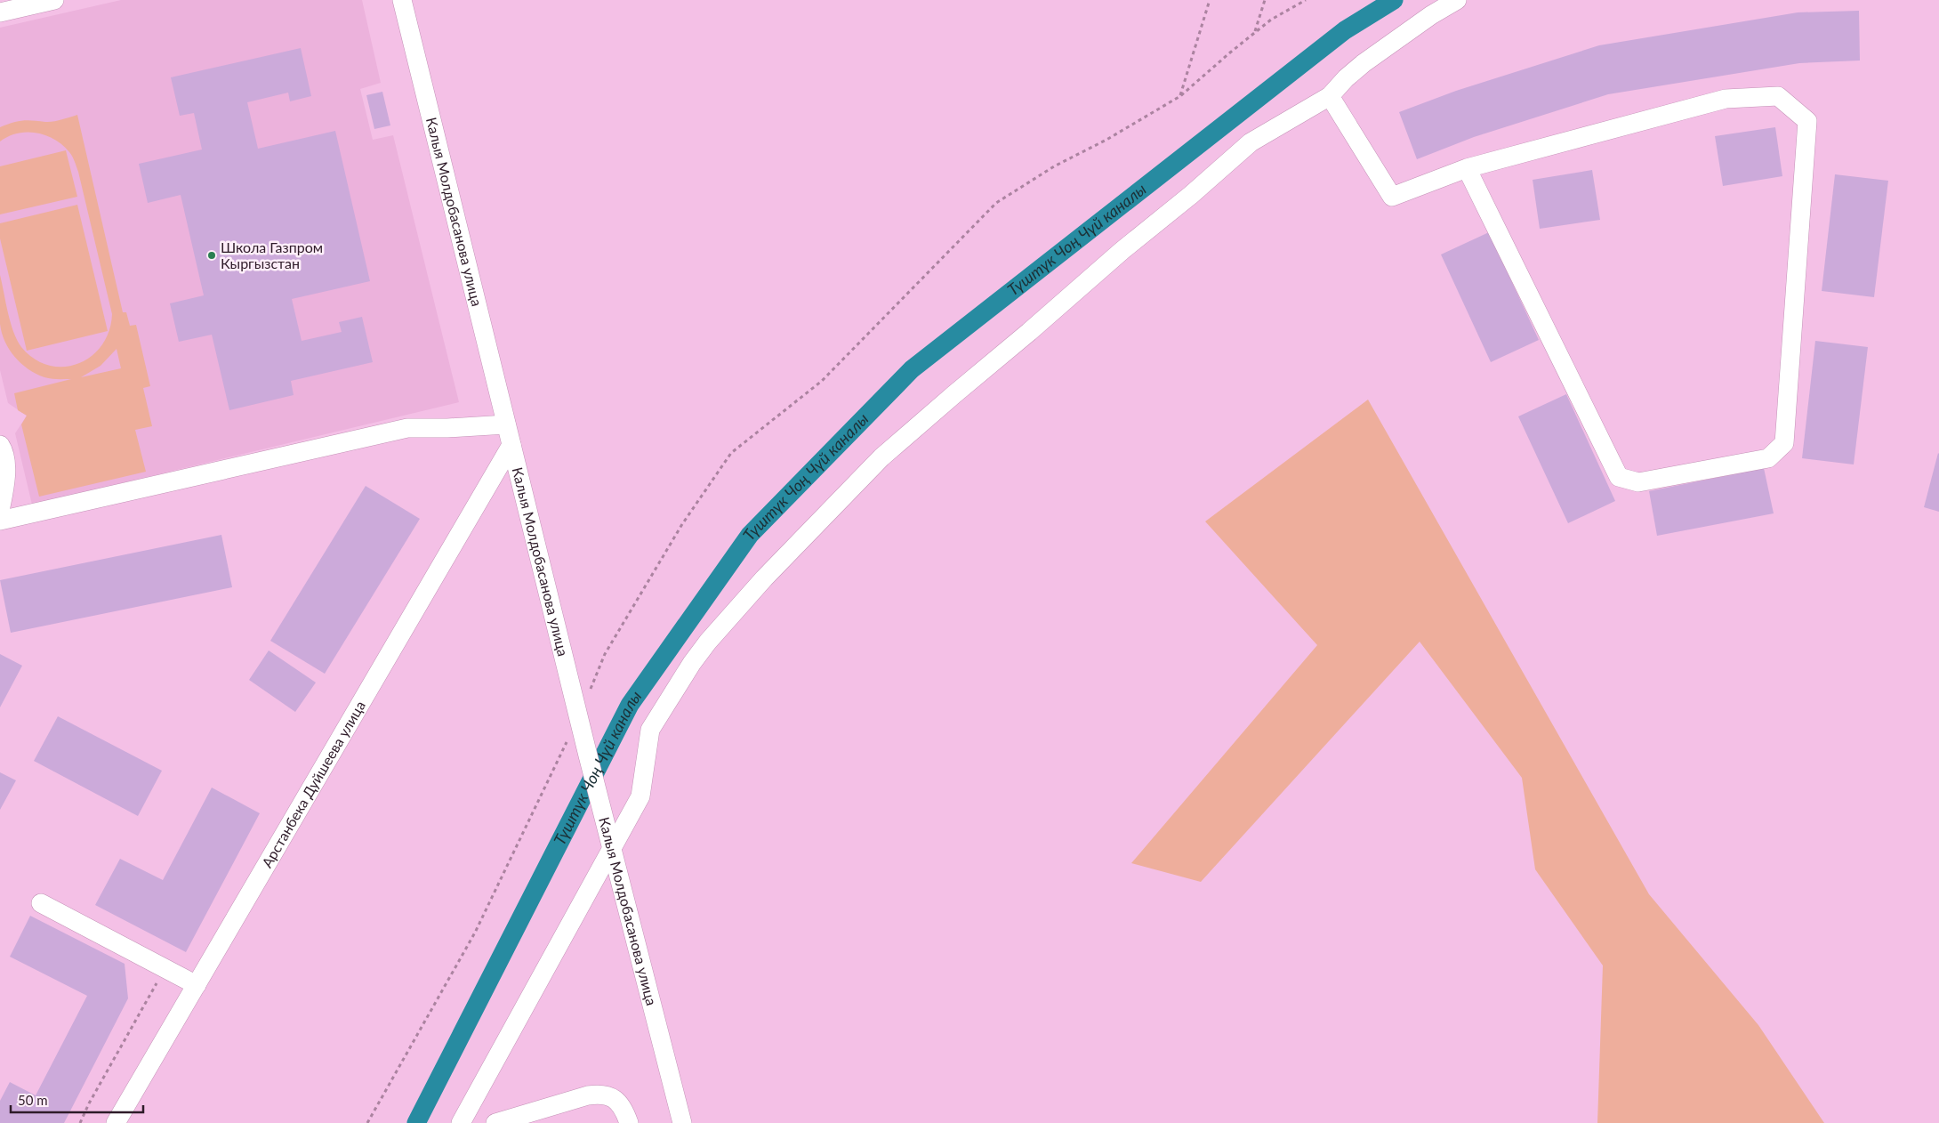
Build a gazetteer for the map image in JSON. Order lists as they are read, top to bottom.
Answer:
{
  "streets": {
    "street": ["Калыя Молдобасанова улица", "Арстанбека Дуйшеева улица"]
  },
  "crossings": [
    ["Калыя Молдобасанова улица", "Арстанбека Дуйшеева улица"]
  ],
  "water": ["Түштүк Чоң Чүй каналы"],
  "places": ["Школа Газпром Кыргызстан"],
  "scale_bar": "50 m"
}
